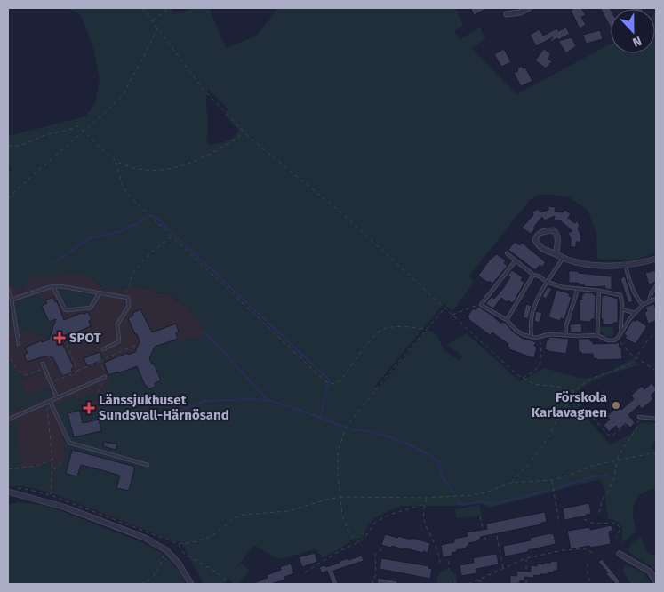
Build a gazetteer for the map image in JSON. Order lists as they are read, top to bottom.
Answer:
{
  "places": {
    "health": ["SPOT", "Länssjukhuset Sundsvall-Härnösand"],
    "other": ["Förskola Karlavagnen"]
  },
  "north": "bottom"
}
